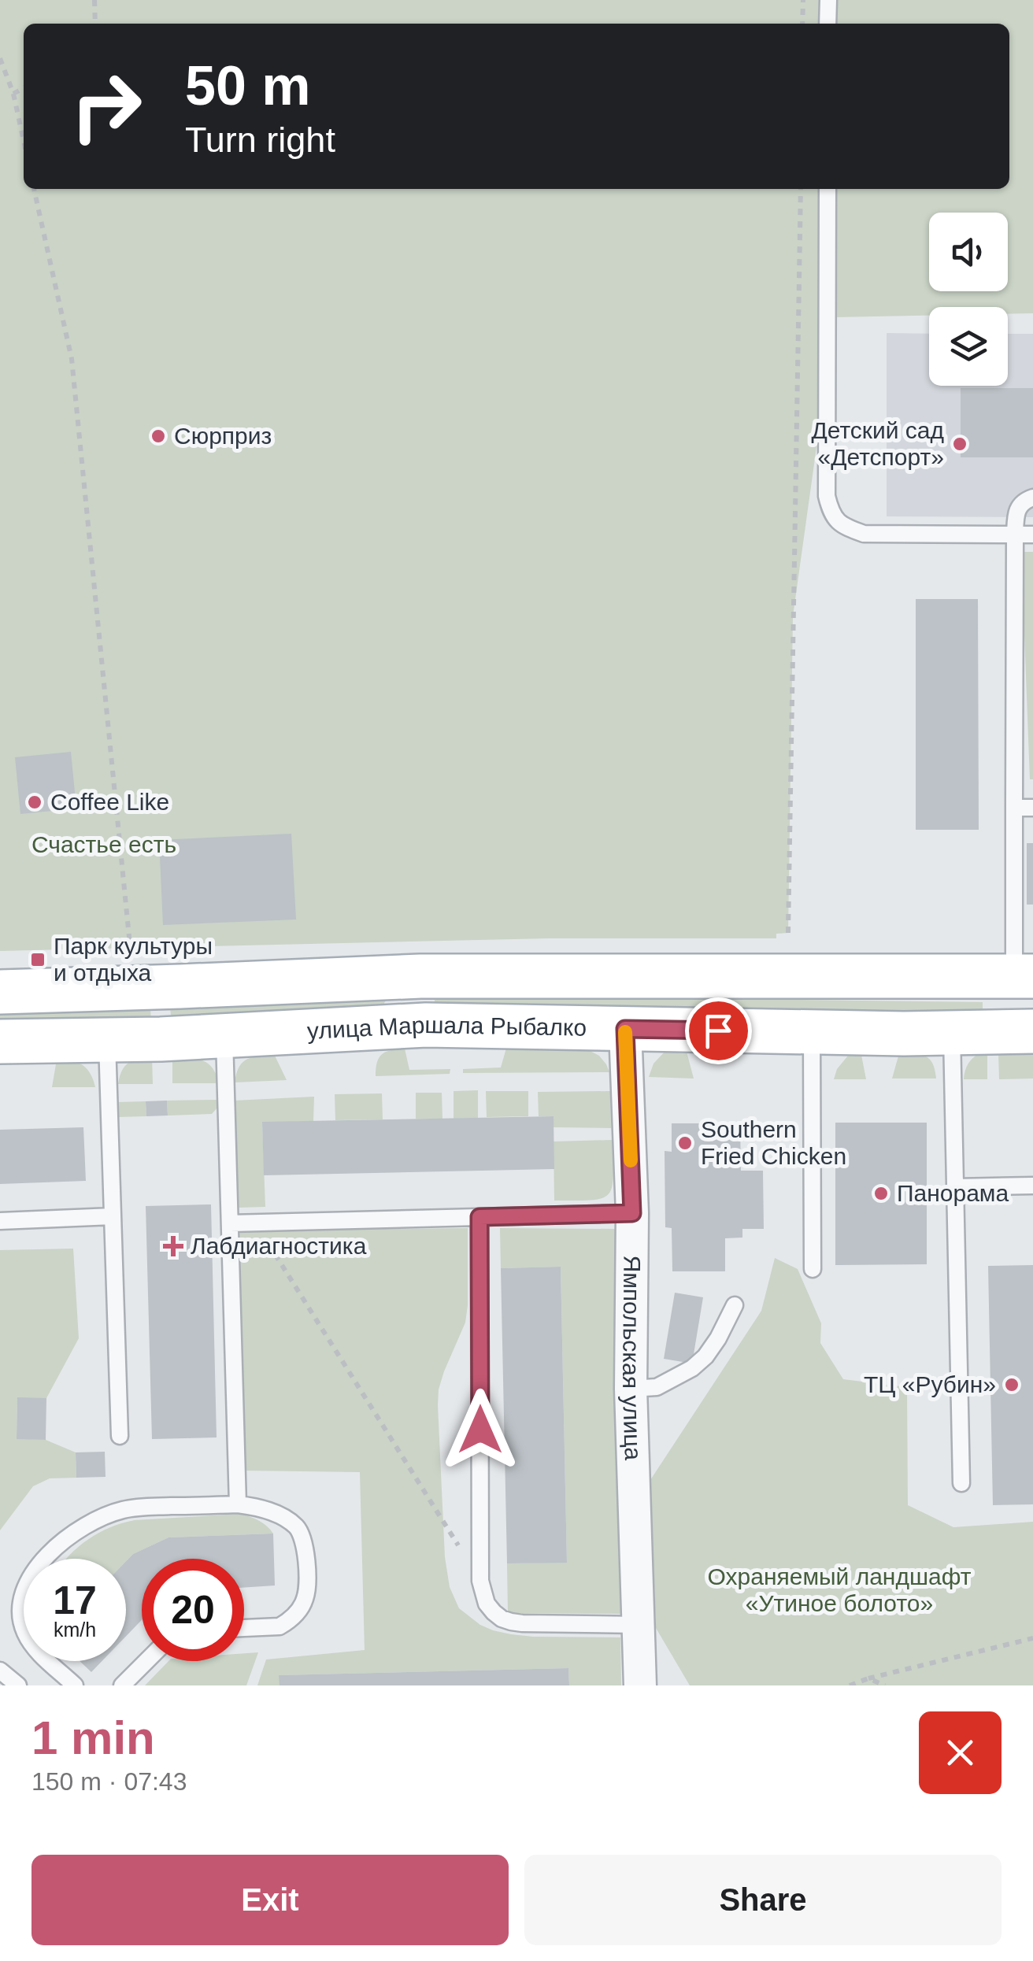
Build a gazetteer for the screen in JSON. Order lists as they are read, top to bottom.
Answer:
{
  "streets": {
    "main road": ["улица Маршала Рыбалко"],
    "street": ["Ямпольская улица"]
  },
  "crossings": [
    ["улица Маршала Рыбалко", "Ямпольская улица"]
  ],
  "parks": ["Счастье есть", "Охраняемый ландшафт «Утиное болото»"],
  "places": {
    "other": [
      "Сюрприз",
      "Детский сад «Детспорт»",
      "Coffee Like",
      "Southern Fried Chicken",
      "Панорама",
      "ТЦ «Рубин»"
    ],
    "transit": ["Парк культуры и отдыха"],
    "health": ["Лабдиагностика"]
  },
  "page": {
    "turn": ["50 m", "Turn right"],
    "speed": "17 km/h",
    "limit": "20",
    "heading": ["1 min", "150 m · 07:43"],
    "buttons": ["Exit", "Share"]
  }
}
